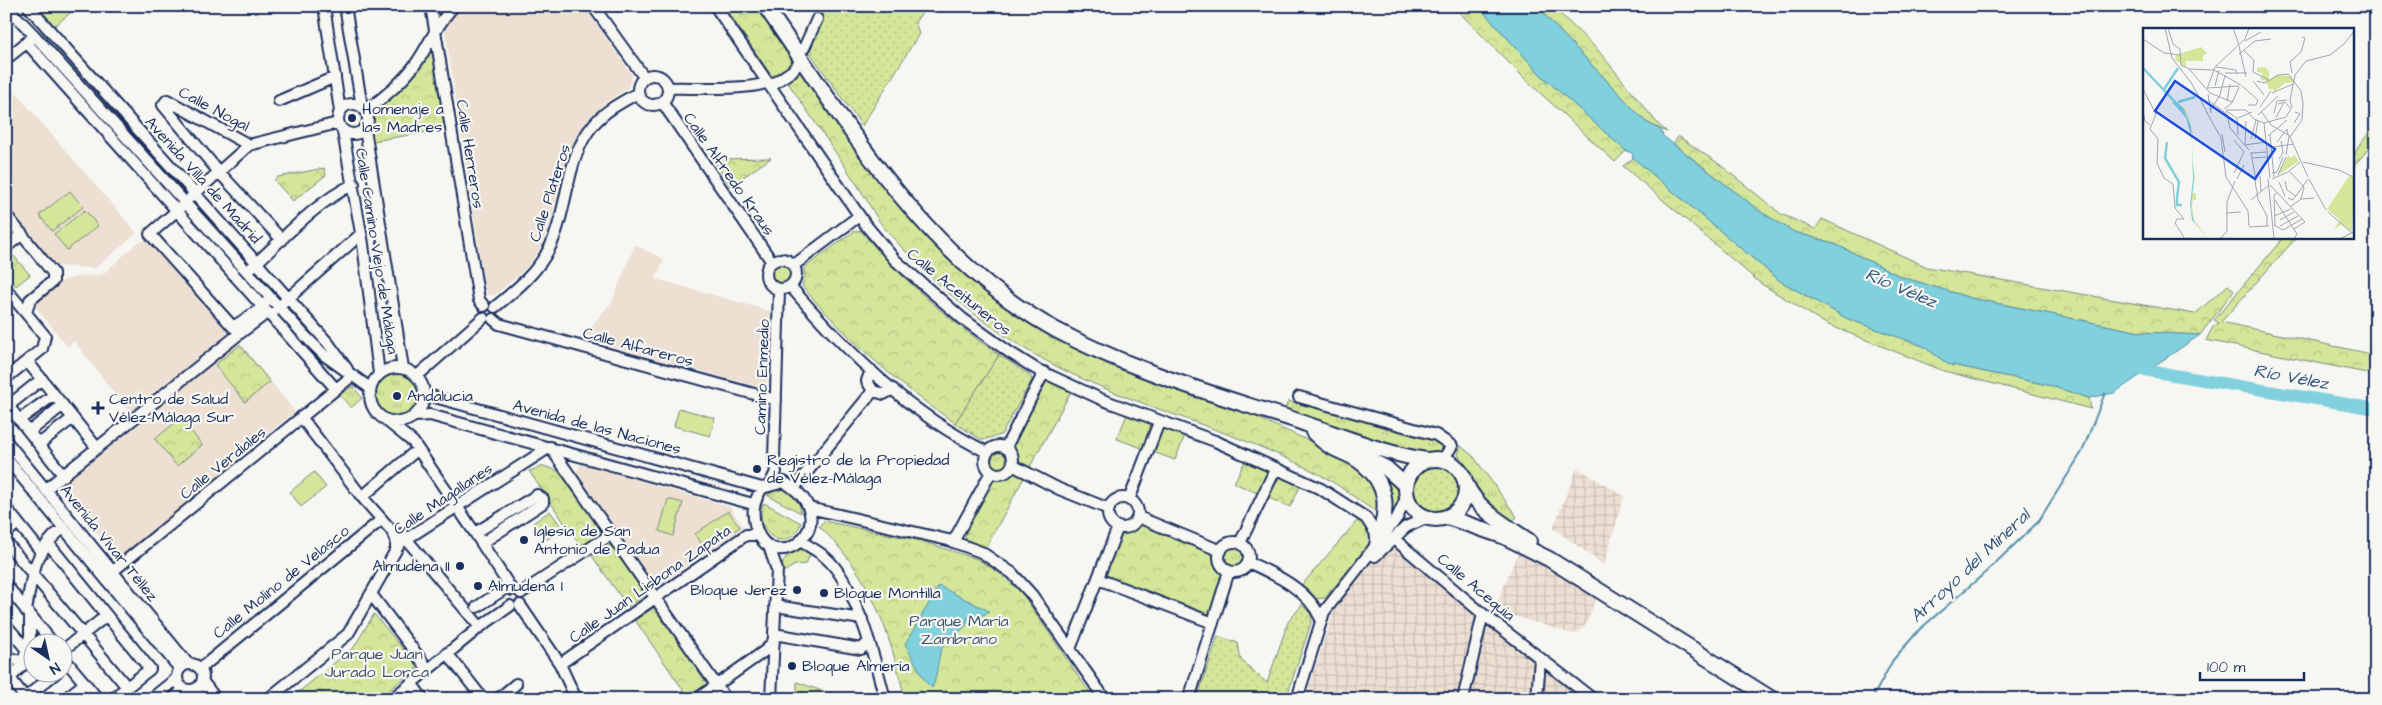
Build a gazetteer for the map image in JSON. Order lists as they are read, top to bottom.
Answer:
{
  "streets": {
    "street": [
      "Calle Nogal",
      "Calle Herreros",
      "Calle Alfredo Kraus",
      "Avenida Villa de Madrid",
      "Calle Plateros",
      "Calle Camino Viejo de Málaga",
      "Calle Aceituneros",
      "Calle Alfareros",
      "Camino Enmedio",
      "Avenida de las Naciones",
      "Calle Verdiales",
      "Calle Magallanes",
      "Avenida Vivar Téllez",
      "Calle Molino de Velasco",
      "Calle Juan Lisbona Zapata",
      "Calle Acequia"
    ]
  },
  "crossings": [
    ["Calle Herreros", "Calle Plateros"],
    ["Calle Herreros", "Calle Alfareros"],
    ["Calle Alfredo Kraus", "Calle Plateros"],
    ["Calle Alfredo Kraus", "Camino Enmedio"],
    ["Avenida Villa de Madrid", "Calle Verdiales"],
    ["Calle Plateros", "Calle Alfareros"],
    ["Calle Camino Viejo de Málaga", "Avenida de las Naciones"],
    ["Calle Alfareros", "Camino Enmedio"],
    ["Camino Enmedio", "Avenida de las Naciones"],
    ["Camino Enmedio", "Calle Juan Lisbona Zapata"],
    ["Avenida de las Naciones", "Calle Magallanes"],
    ["Avenida de las Naciones", "Calle Juan Lisbona Zapata"],
    ["Calle Verdiales", "Avenida Vivar Téllez"]
  ],
  "water": ["Río Vélez", "Arroyo del Mineral"],
  "parks": ["Parque María Zambrano", "Parque Juan Jurado Lorca"],
  "places": {
    "other": [
      "Homenaje a las Madres",
      "Andalucia",
      "Registro de la Propiedad de Vélez-Málaga",
      "Iglesia de San Antonio de Padua",
      "Almudena II",
      "Almudena I",
      "Bloque Jerez",
      "Bloque Montilla",
      "Bloque Almería"
    ],
    "health": ["Centro de Salud Vélez-Málaga Sur"]
  },
  "scale_bar": "100 m",
  "north": "bottom right"
}
